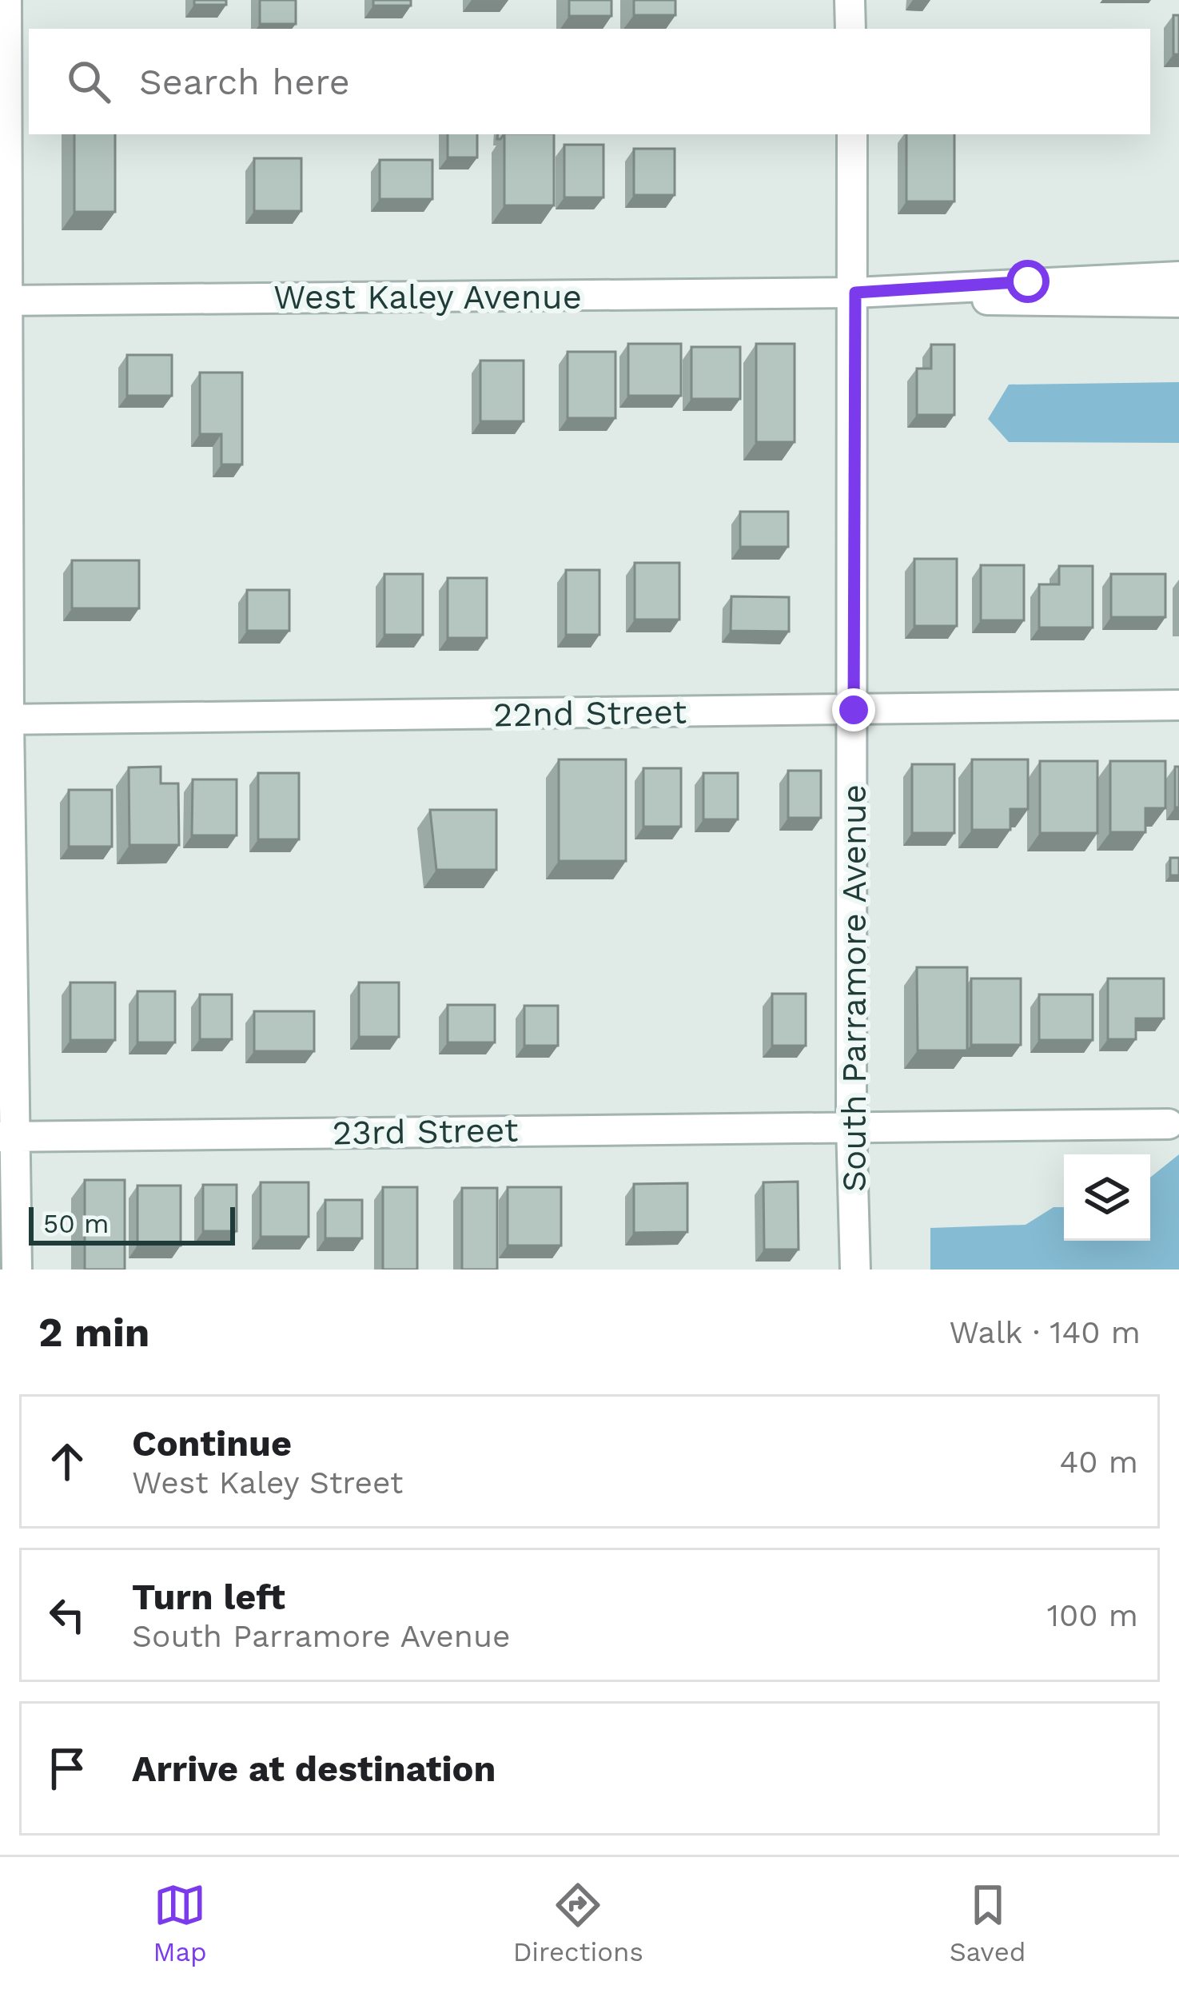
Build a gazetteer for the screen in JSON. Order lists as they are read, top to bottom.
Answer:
{
  "streets": {
    "street": [
      "West Kaley Avenue",
      "22nd Street",
      "South Parramore Avenue",
      "23rd Street"
    ]
  },
  "crossings": [
    ["West Kaley Avenue", "South Parramore Avenue"],
    ["22nd Street", "South Parramore Avenue"],
    ["South Parramore Avenue", "23rd Street"]
  ],
  "scale_bar": "50 m",
  "page": {
    "search": "Search here",
    "scale": "50 m",
    "heading": ["2 min", "Walk · 140 m"],
    "list": [
      ["Continue", "West Kaley Street", "40 m"],
      ["Turn left", "South Parramore Avenue", "100 m"],
      "Arrive at destination"
    ],
    "nav": ["Map", "Directions", "Saved"]
  }
}
